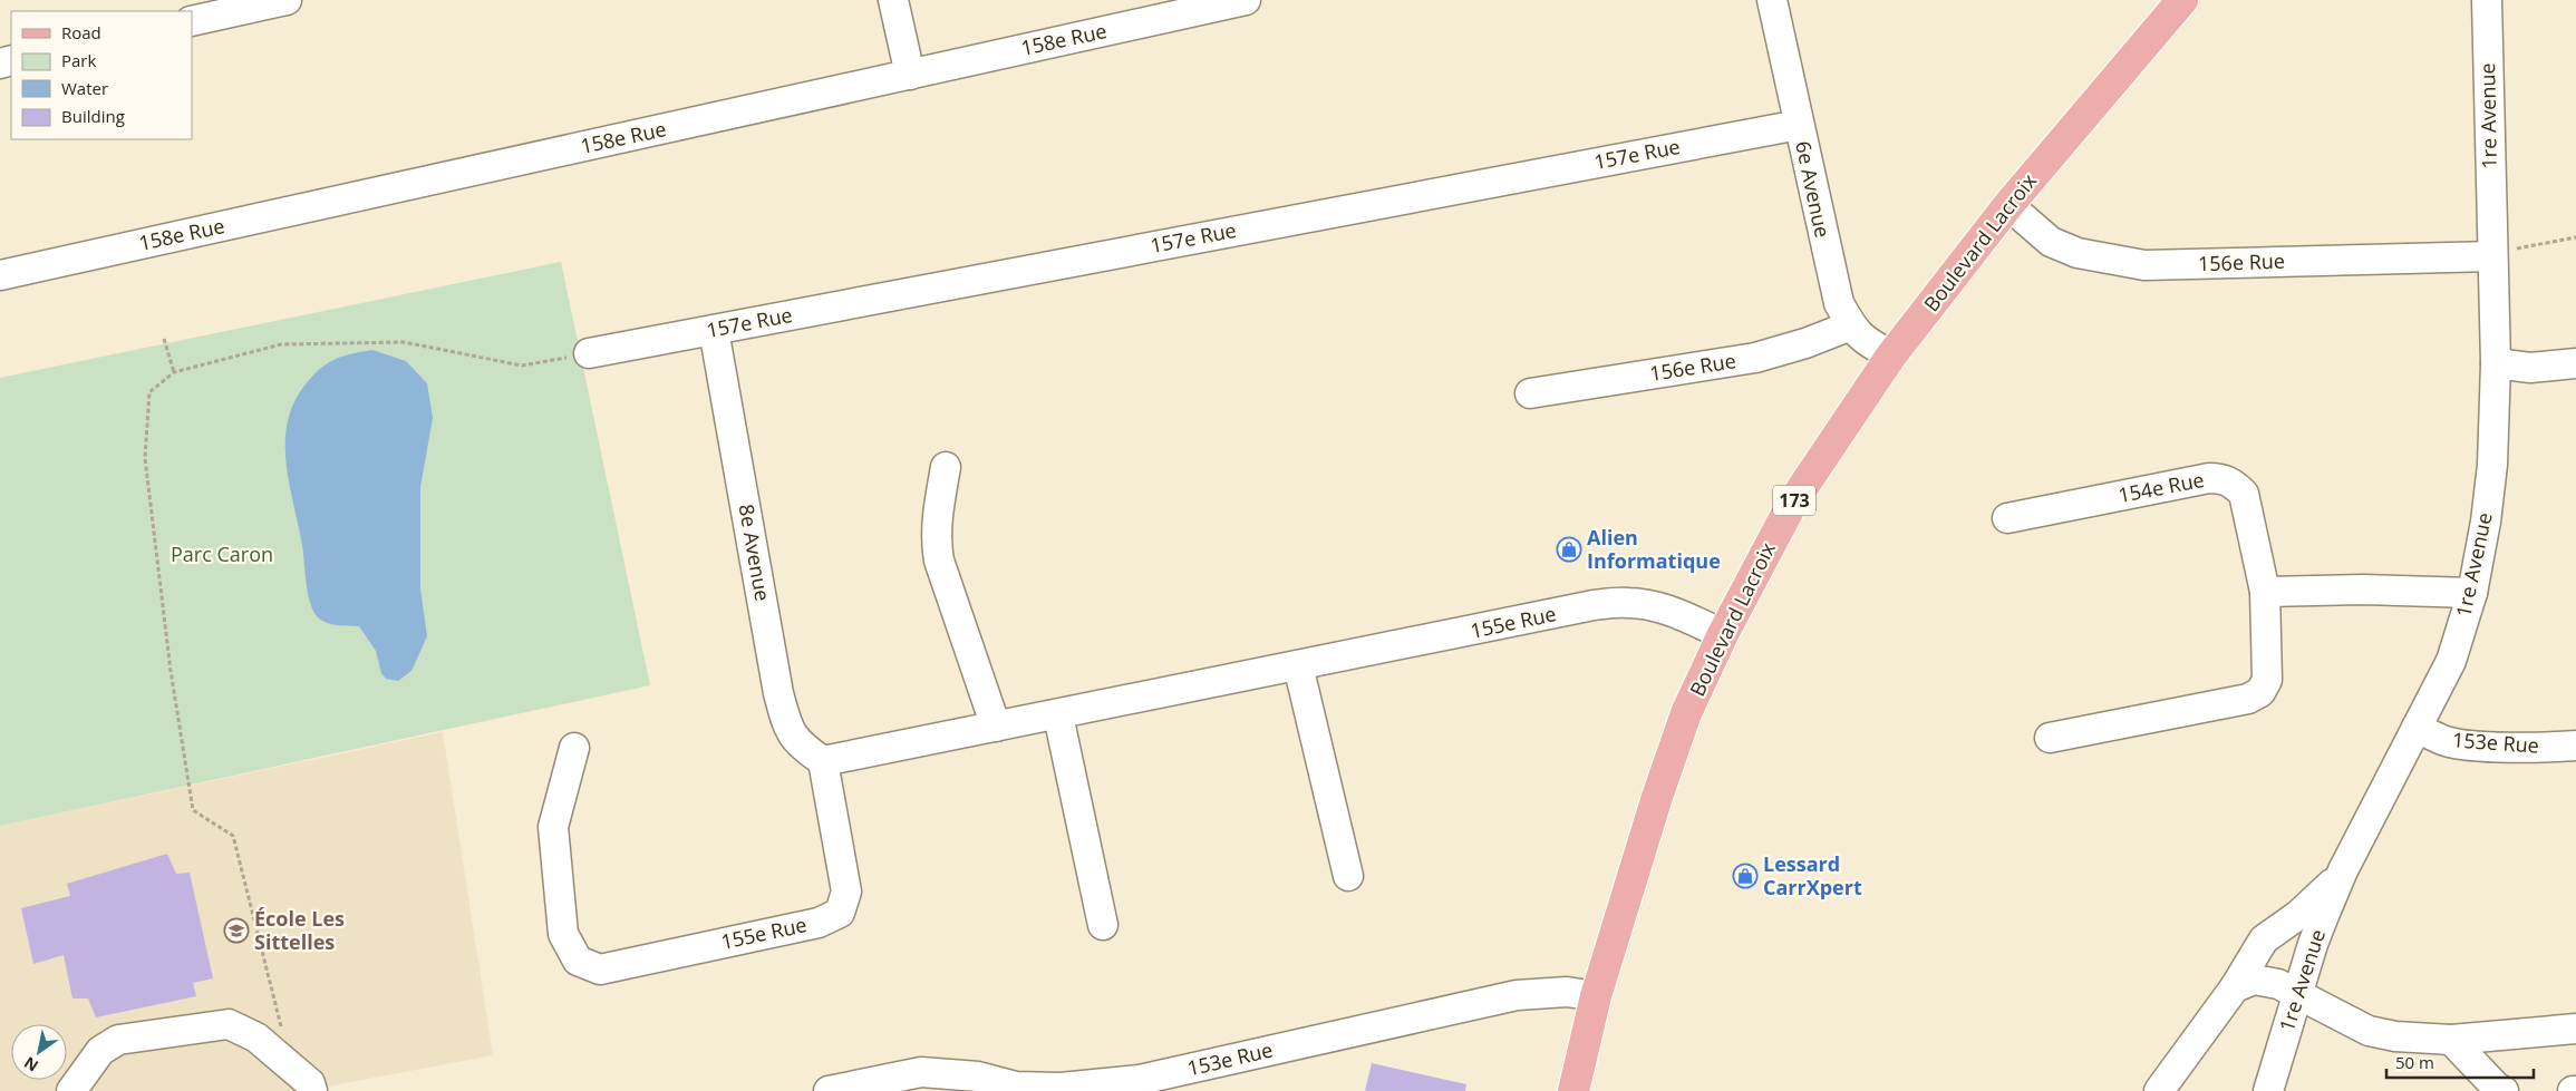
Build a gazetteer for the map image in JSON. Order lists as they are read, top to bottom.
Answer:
{
  "streets": {
    "main road": ["Boulevard Lacroix", "173"],
    "street": [
      "158e Rue",
      "1re Avenue",
      "157e Rue",
      "6e Avenue",
      "156e Rue",
      "154e Rue",
      "8e Avenue",
      "155e Rue",
      "153e Rue"
    ]
  },
  "crossings": [
    ["1re Avenue", "156e Rue"],
    ["1re Avenue", "153e Rue"],
    ["157e Rue", "6e Avenue"],
    ["157e Rue", "8e Avenue"],
    ["6e Avenue", "Boulevard Lacroix"],
    ["6e Avenue", "156e Rue"],
    ["Boulevard Lacroix", "156e Rue"],
    ["Boulevard Lacroix", "155e Rue"],
    ["Boulevard Lacroix", "153e Rue"],
    ["8e Avenue", "155e Rue"]
  ],
  "parks": ["Parc Caron"],
  "places": {
    "shop": ["Alien Informatique", "Lessard CarrXpert"],
    "school or university": ["École Les Sittelles"]
  },
  "legend": [
    "Road",
    "Park",
    "Water",
    "Building"
  ],
  "scale_bar": "50 m",
  "north": "bottom left"
}
